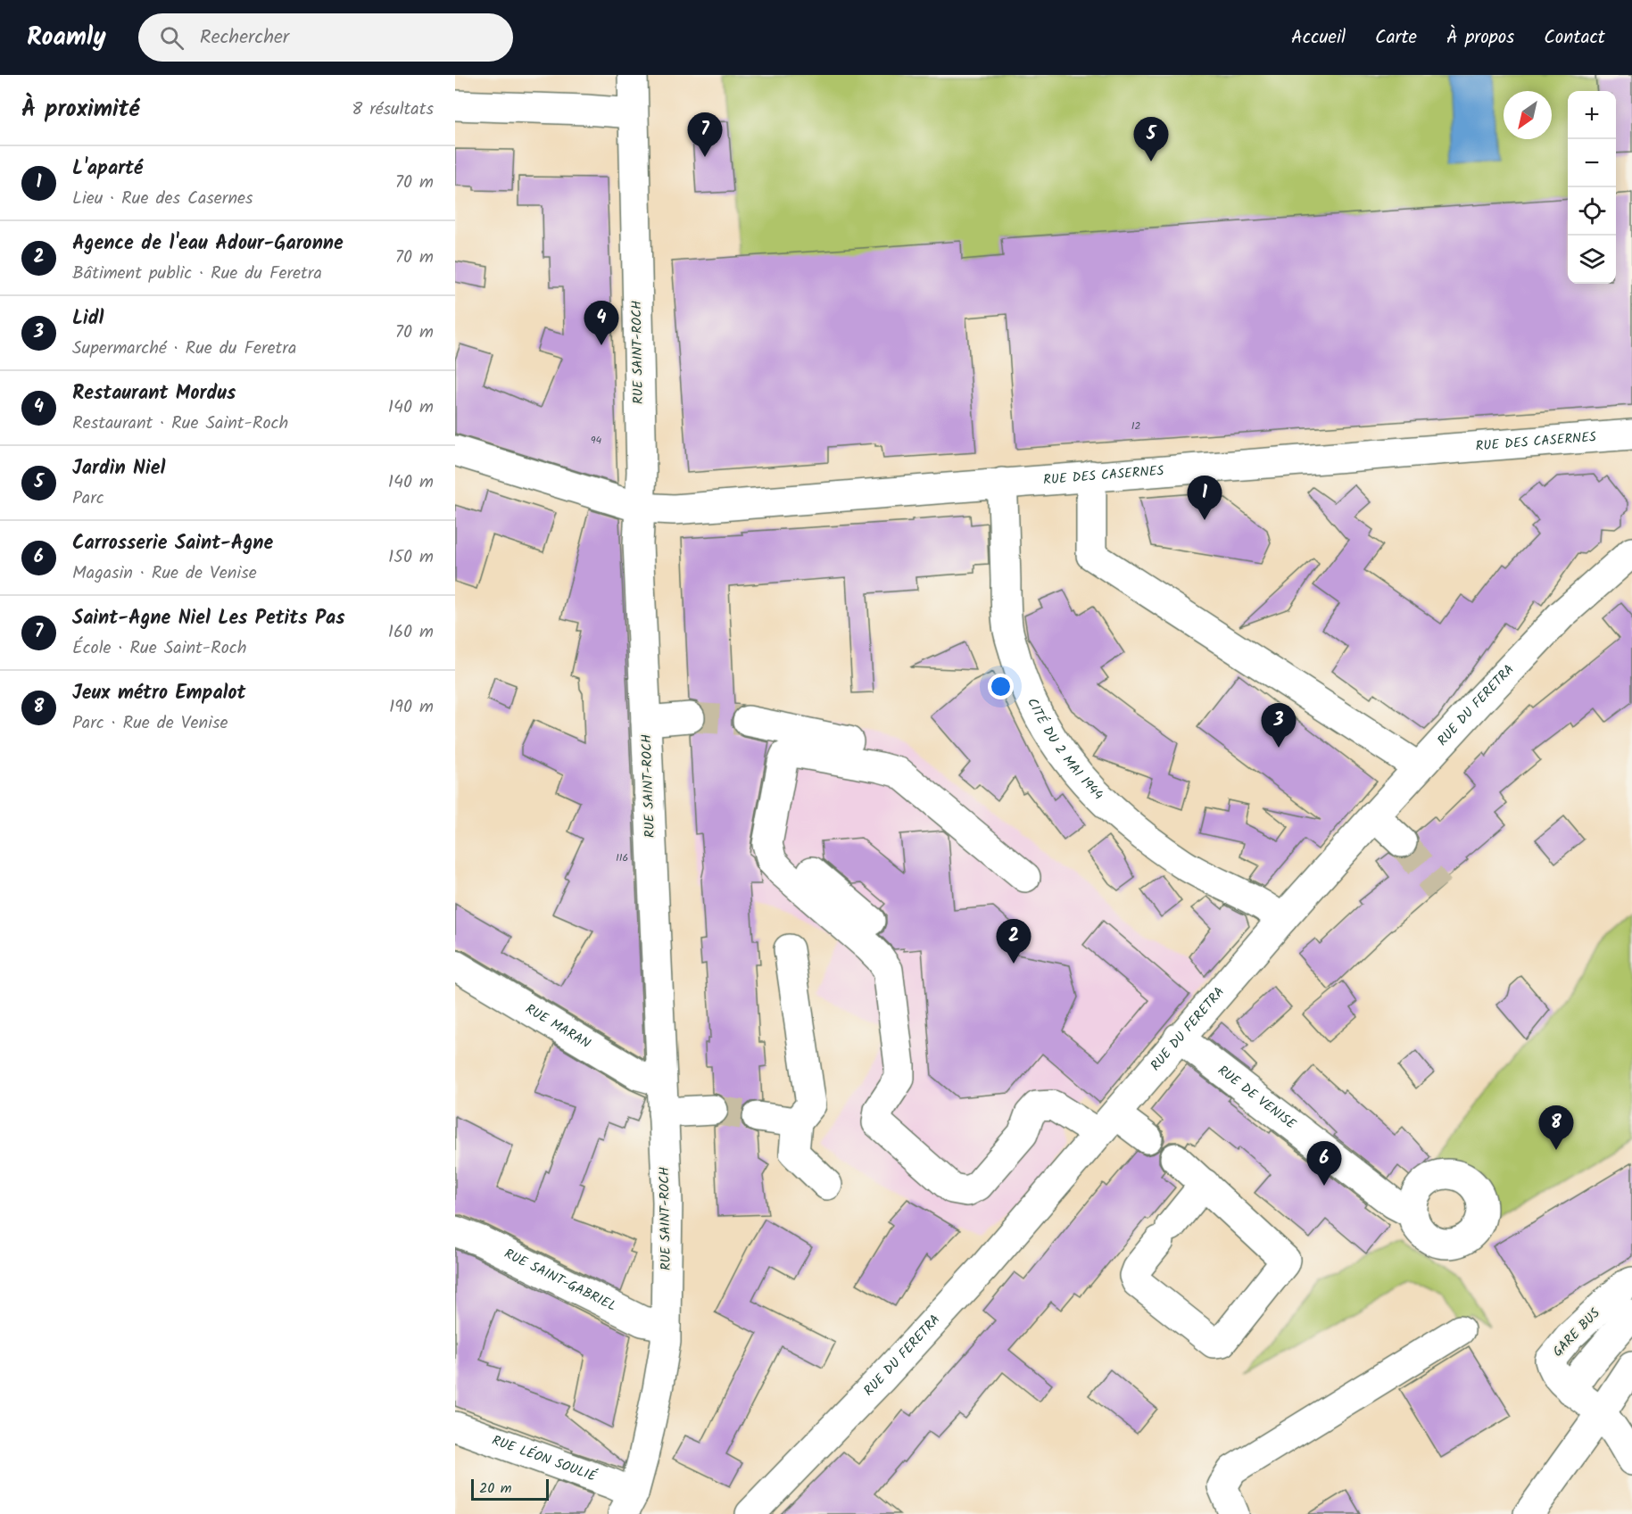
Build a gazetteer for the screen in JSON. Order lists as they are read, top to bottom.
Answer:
{
  "streets": {
    "street": [
      "RUE SAINT-ROCH",
      "RUE DES CASERNES",
      "RUE DU FERETRA",
      "CITÉ DU 2 MAI 1944",
      "RUE MARAN",
      "RUE DE VENISE",
      "RUE SAINT-GABRIEL",
      "GARE BUS",
      "RUE LÉON SOULIÉ"
    ]
  },
  "crossings": [
    ["RUE SAINT-ROCH", "RUE DES CASERNES"],
    ["RUE SAINT-ROCH", "RUE MARAN"],
    ["RUE SAINT-ROCH", "RUE SAINT-GABRIEL"],
    ["RUE SAINT-ROCH", "RUE LÉON SOULIÉ"],
    ["RUE DES CASERNES", "CITÉ DU 2 MAI 1944"],
    ["RUE DU FERETRA", "CITÉ DU 2 MAI 1944"],
    ["RUE DU FERETRA", "RUE DE VENISE"]
  ],
  "house_numbers": ["12", "94", "116"],
  "scale_bar": "20 m",
  "north": "bottom left",
  "page": {
    "header": "Roamly",
    "search": "Rechercher",
    "nav": [
      "Accueil",
      "Carte",
      "À propos",
      "Contact"
    ],
    "heading": ["À proximité", "8 résultats"],
    "map_buttons": ["+", "−"],
    "pins": [
      "7",
      "5",
      "4",
      "1",
      "3",
      "2",
      "8",
      "6"
    ],
    "list": [
      {
        "mark": "1",
        "name": "L'aparté",
        "note": "Lieu · Rue des Casernes",
        "value": "70 m"
      },
      {
        "mark": "2",
        "name": "Agence de l'eau Adour-Garonne",
        "note": "Bâtiment public · Rue du Feretra",
        "value": "70 m"
      },
      {
        "mark": "3",
        "name": "Lidl",
        "note": "Supermarché · Rue du Feretra",
        "value": "70 m"
      },
      {
        "mark": "4",
        "name": "Restaurant Mordus",
        "note": "Restaurant · Rue Saint-Roch",
        "value": "140 m"
      },
      {
        "mark": "5",
        "name": "Jardin Niel",
        "note": "Parc",
        "value": "140 m"
      },
      {
        "mark": "6",
        "name": "Carrosserie Saint-Agne",
        "note": "Magasin · Rue de Venise",
        "value": "150 m"
      },
      {
        "mark": "7",
        "name": "Saint-Agne Niel Les Petits Pas",
        "note": "École · Rue Saint-Roch",
        "value": "160 m"
      },
      {
        "mark": "8",
        "name": "Jeux métro Empalot",
        "note": "Parc · Rue de Venise",
        "value": "190 m"
      }
    ],
    "scale": "20 m"
  }
}
